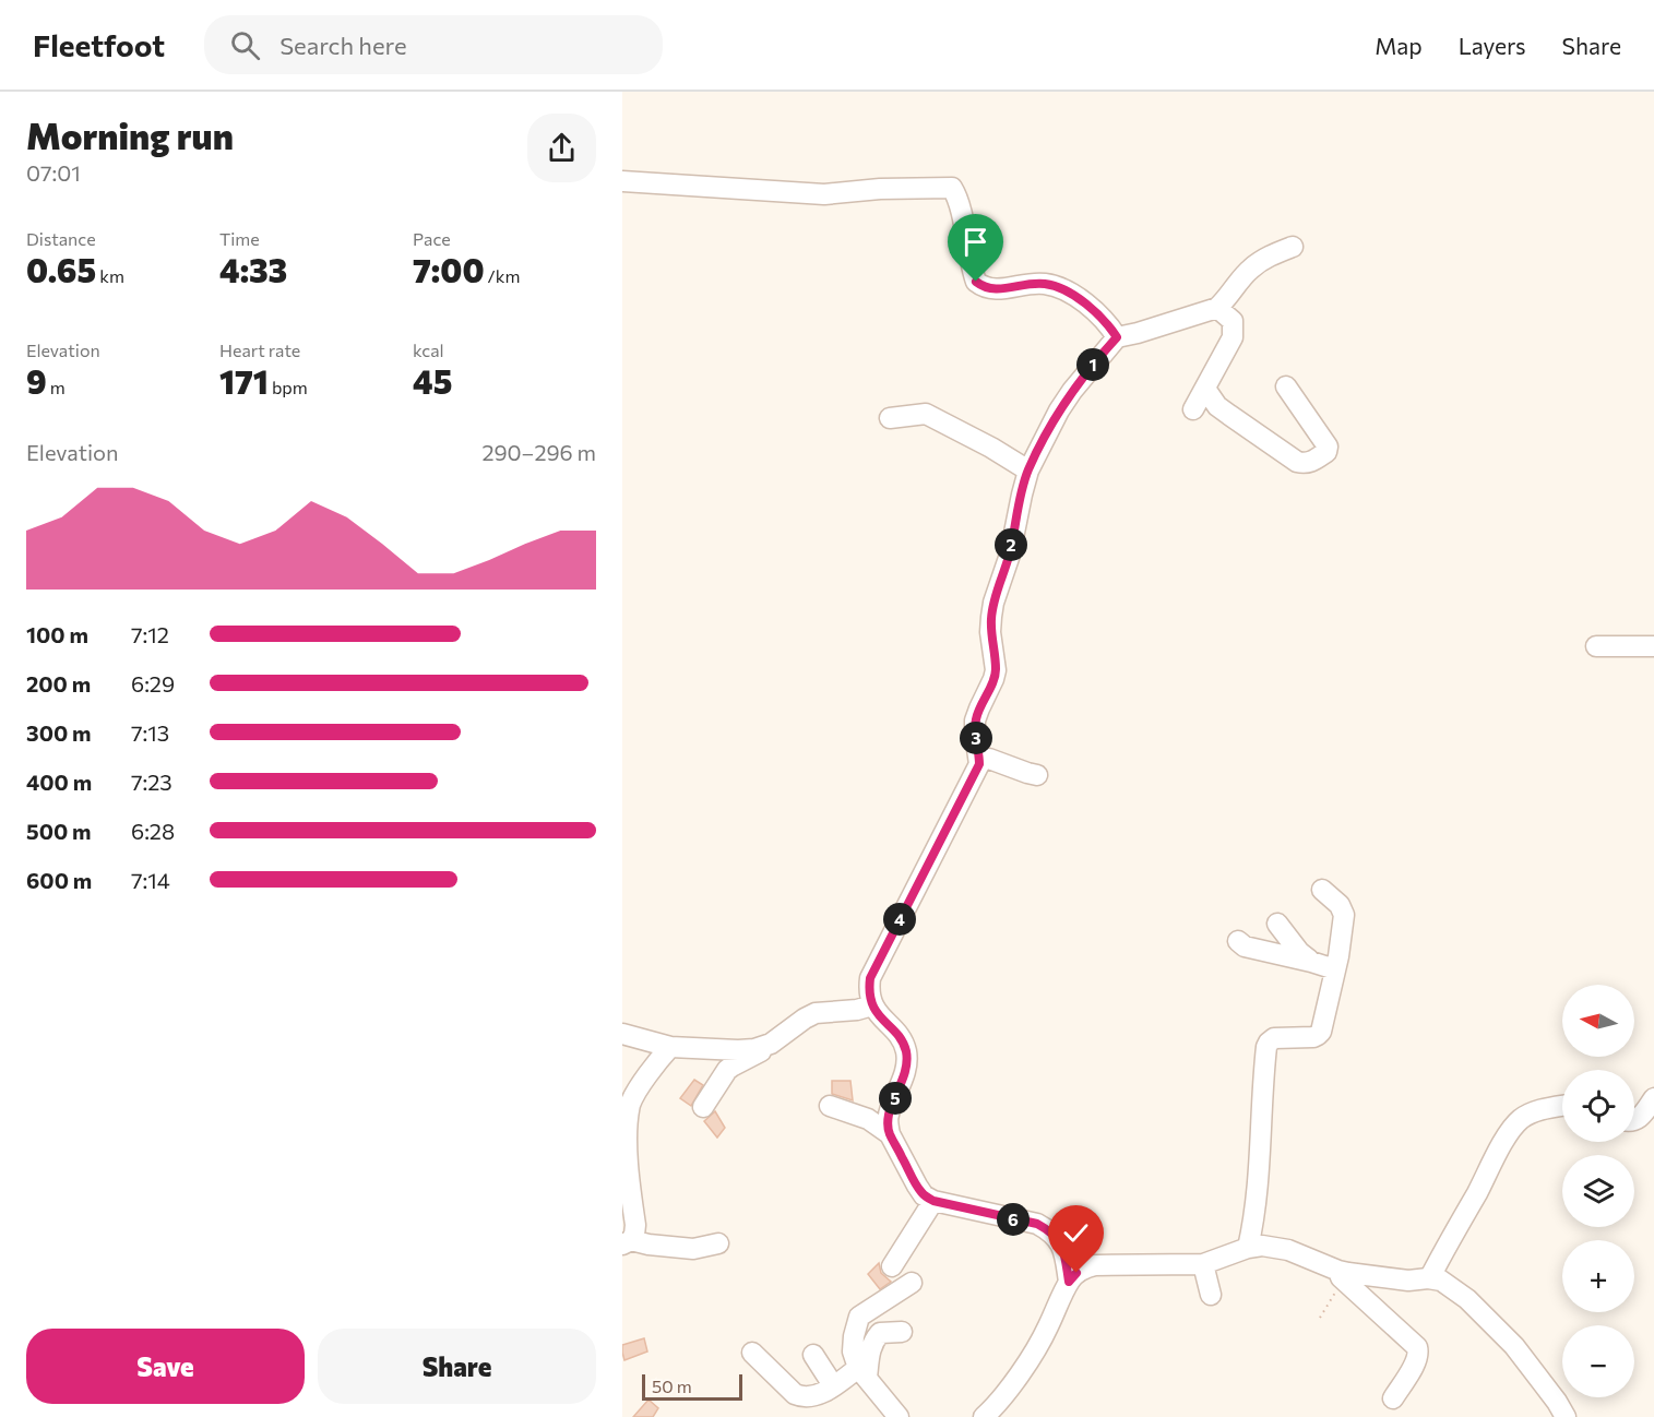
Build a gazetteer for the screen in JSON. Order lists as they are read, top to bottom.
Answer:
{
  "scale_bar": "50 m",
  "north": "left",
  "page": {
    "header": "Fleetfoot",
    "search": "Search here",
    "nav": ["Map", "Layers", "Share"],
    "heading": ["Morning run", "07:01"],
    "stats": [
      ["Distance", "0.65 km"],
      ["Time", "4:33"],
      ["Pace", "7:00 /km"],
      ["Elevation", "9 m"],
      ["Heart rate", "171 bpm"],
      ["kcal", "45"]
    ],
    "pins": [
      "1",
      "2",
      "3",
      "4",
      "5",
      "6"
    ],
    "chart": ["Elevation", "290–296 m"],
    "list": [
      {
        "name": "100 m",
        "note": "7:12"
      },
      {
        "name": "200 m",
        "note": "6:29"
      },
      {
        "name": "300 m",
        "note": "7:13"
      },
      {
        "name": "400 m",
        "note": "7:23"
      },
      {
        "name": "500 m",
        "note": "6:28"
      },
      {
        "name": "600 m",
        "note": "7:14"
      }
    ],
    "map_buttons": ["+", "−"],
    "buttons": ["Save", "Share"],
    "scale": "50 m"
  }
}
